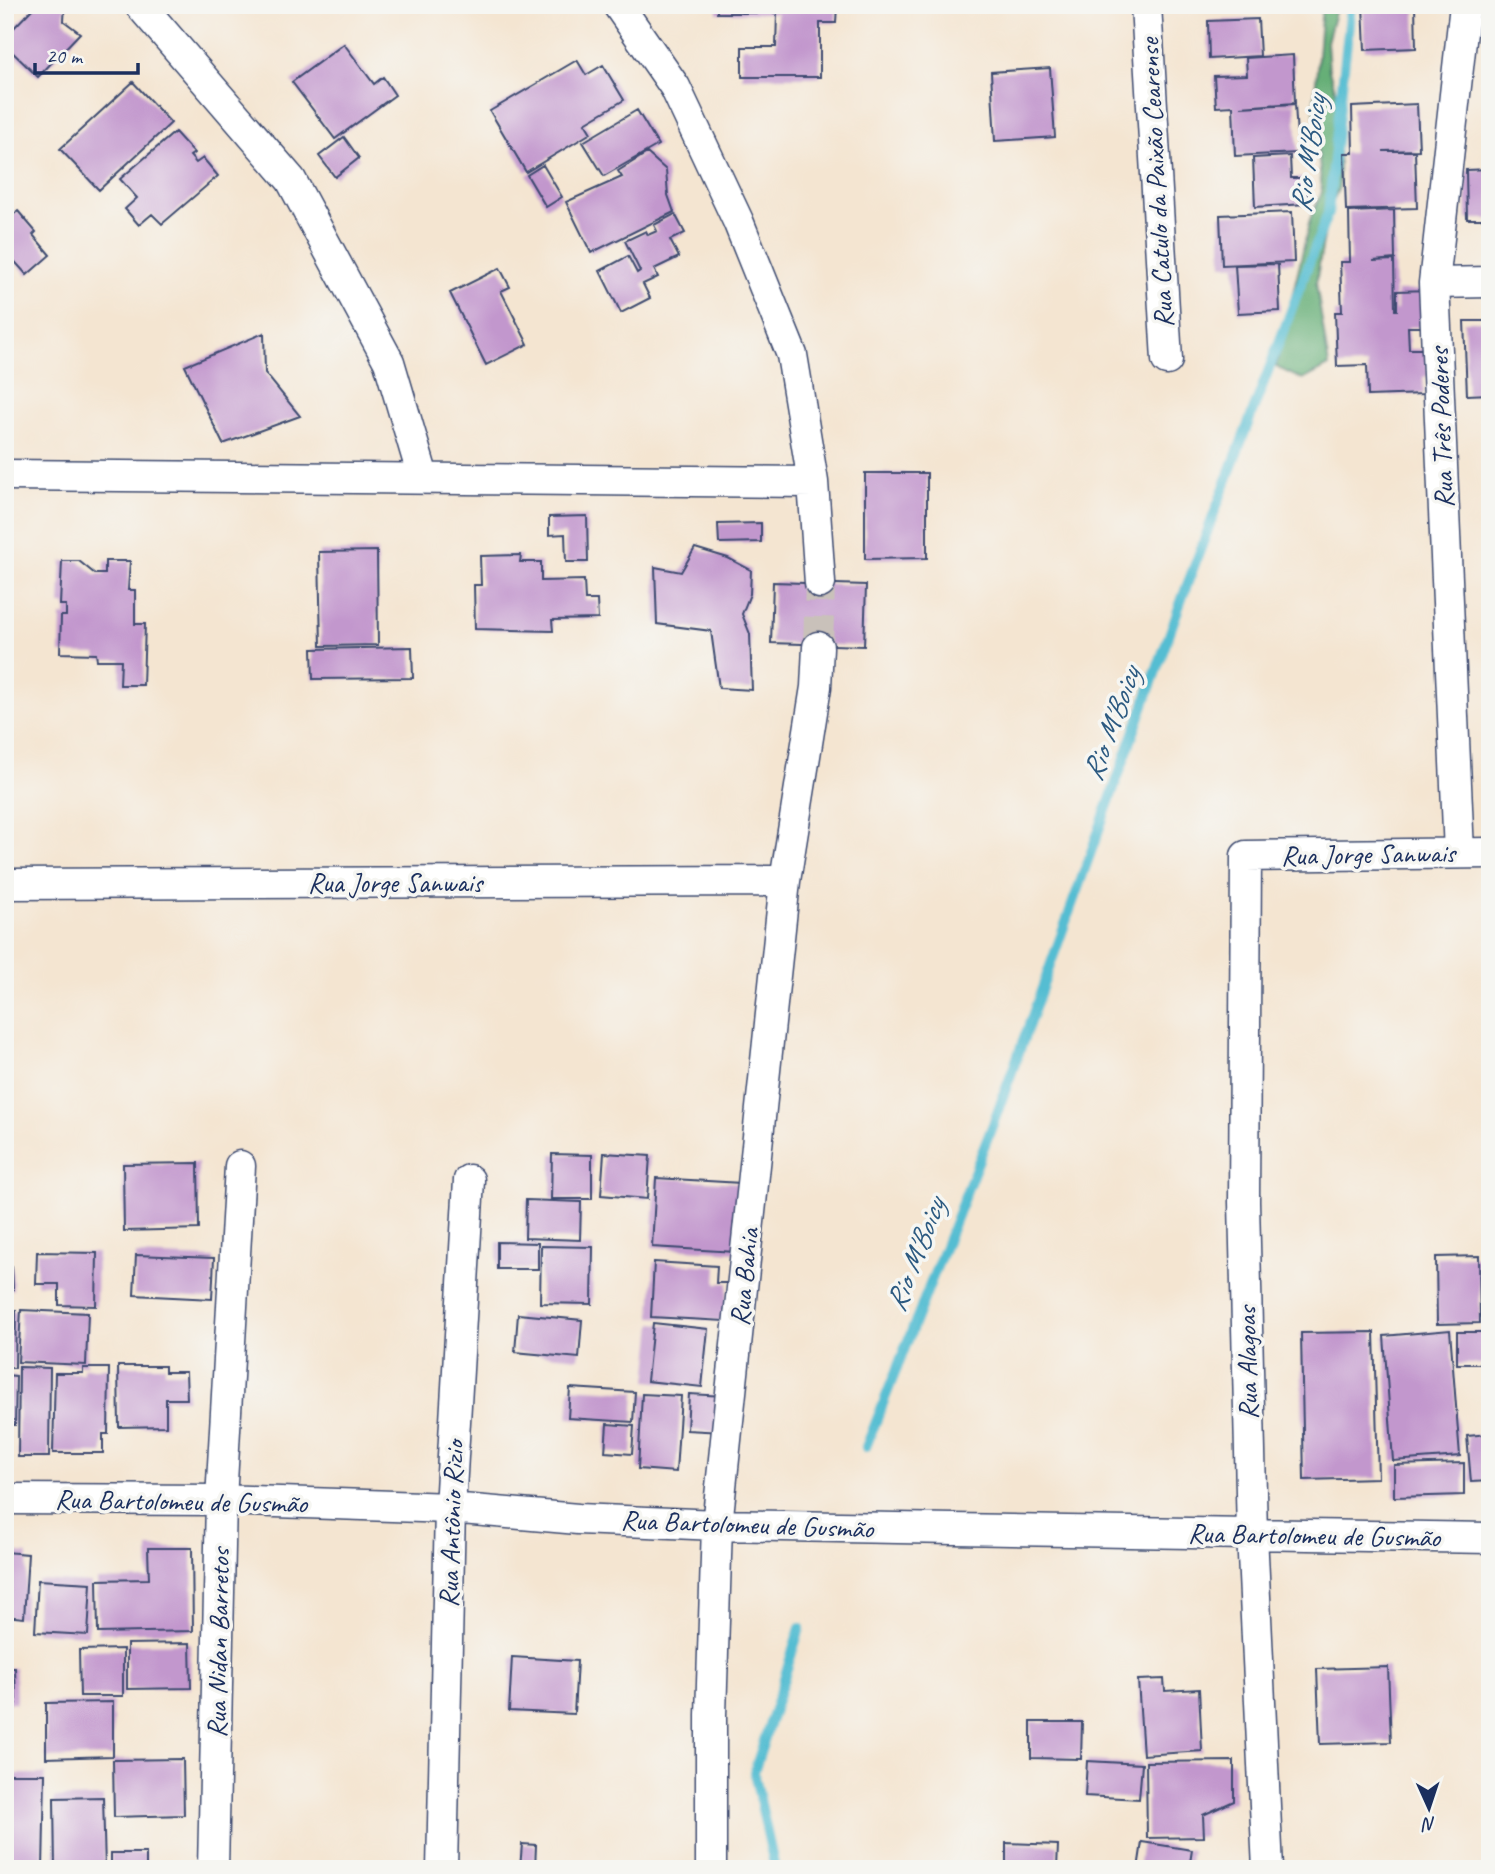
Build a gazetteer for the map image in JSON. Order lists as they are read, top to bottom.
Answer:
{
  "streets": {
    "street": [
      "Rua Catulo da Paixão Cearense",
      "Rua Três Poderes",
      "Rua Jorge Sanwais",
      "Rua Bahia",
      "Rua Alagoas",
      "Rua Bartolomeu de Gusmão",
      "Rua Antônio Rizio",
      "Rua Nidan Barretos"
    ]
  },
  "crossings": [
    ["Rua Três Poderes", "Rua Jorge Sanwais"],
    ["Rua Jorge Sanwais", "Rua Bahia"],
    ["Rua Jorge Sanwais", "Rua Alagoas"],
    ["Rua Bahia", "Rua Bartolomeu de Gusmão"],
    ["Rua Alagoas", "Rua Bartolomeu de Gusmão"],
    ["Rua Bartolomeu de Gusmão", "Rua Antônio Rizio"],
    ["Rua Bartolomeu de Gusmão", "Rua Nidan Barretos"]
  ],
  "water": ["Rio M'Boicy"],
  "scale_bar": "20 m",
  "north": "bottom"
}
